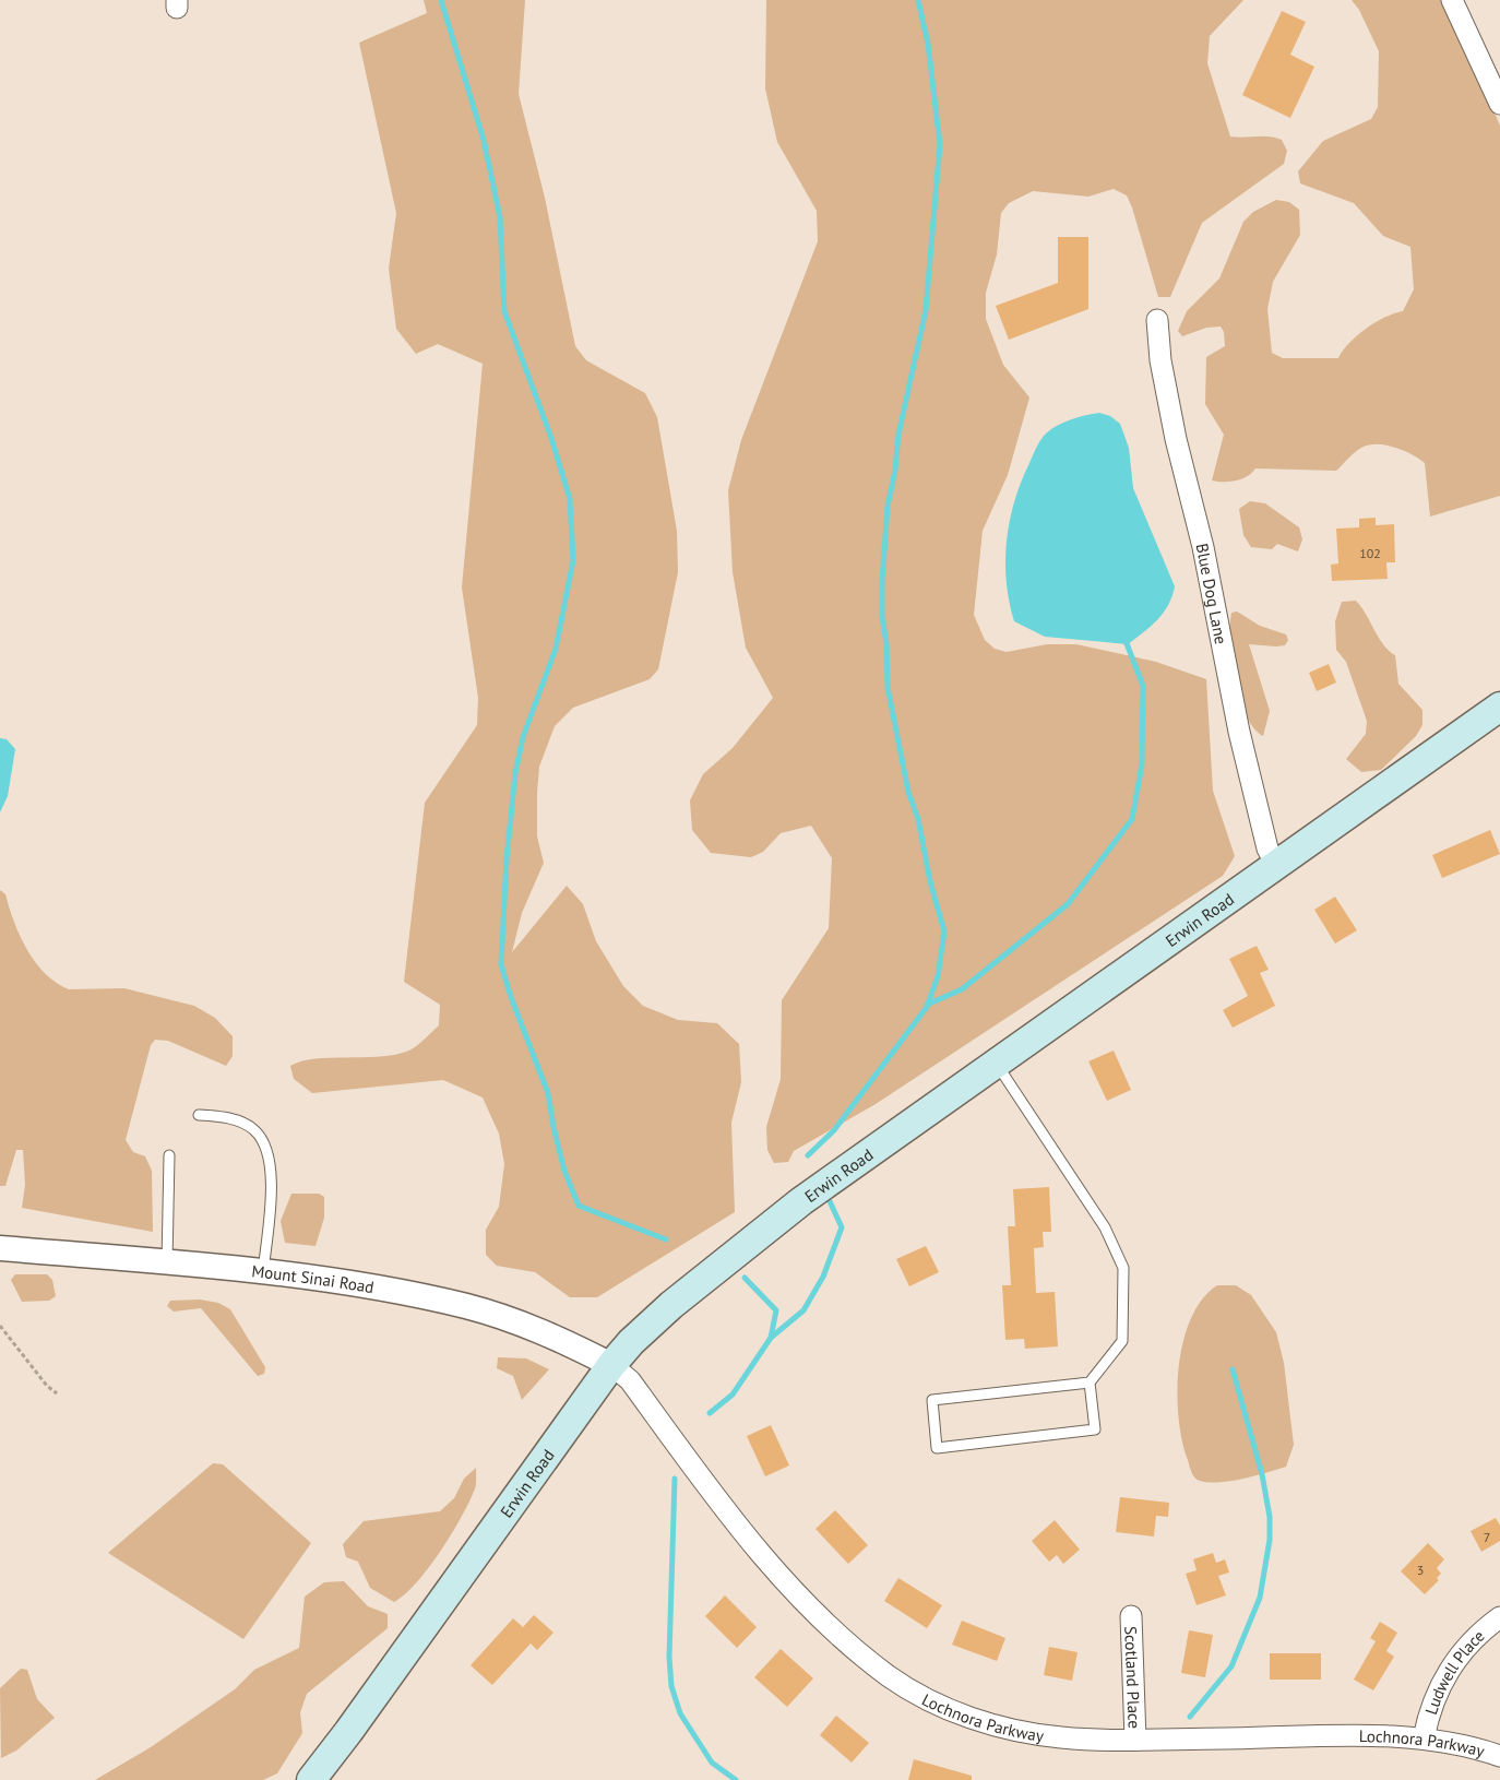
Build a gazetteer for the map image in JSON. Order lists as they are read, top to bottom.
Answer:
{
  "streets": {
    "main road": ["Erwin Road"],
    "street": [
      "Blue Dog Lane",
      "Mount Sinai Road",
      "Ludwell Place",
      "Scotland Place",
      "Lochnora Parkway"
    ]
  },
  "crossings": [
    ["Blue Dog Lane", "Erwin Road"],
    ["Erwin Road", "Mount Sinai Road"],
    ["Erwin Road", "Lochnora Parkway"],
    ["Mount Sinai Road", "Lochnora Parkway"],
    ["Ludwell Place", "Lochnora Parkway"],
    ["Scotland Place", "Lochnora Parkway"]
  ],
  "house_numbers": ["102", "7", "3"]
}
